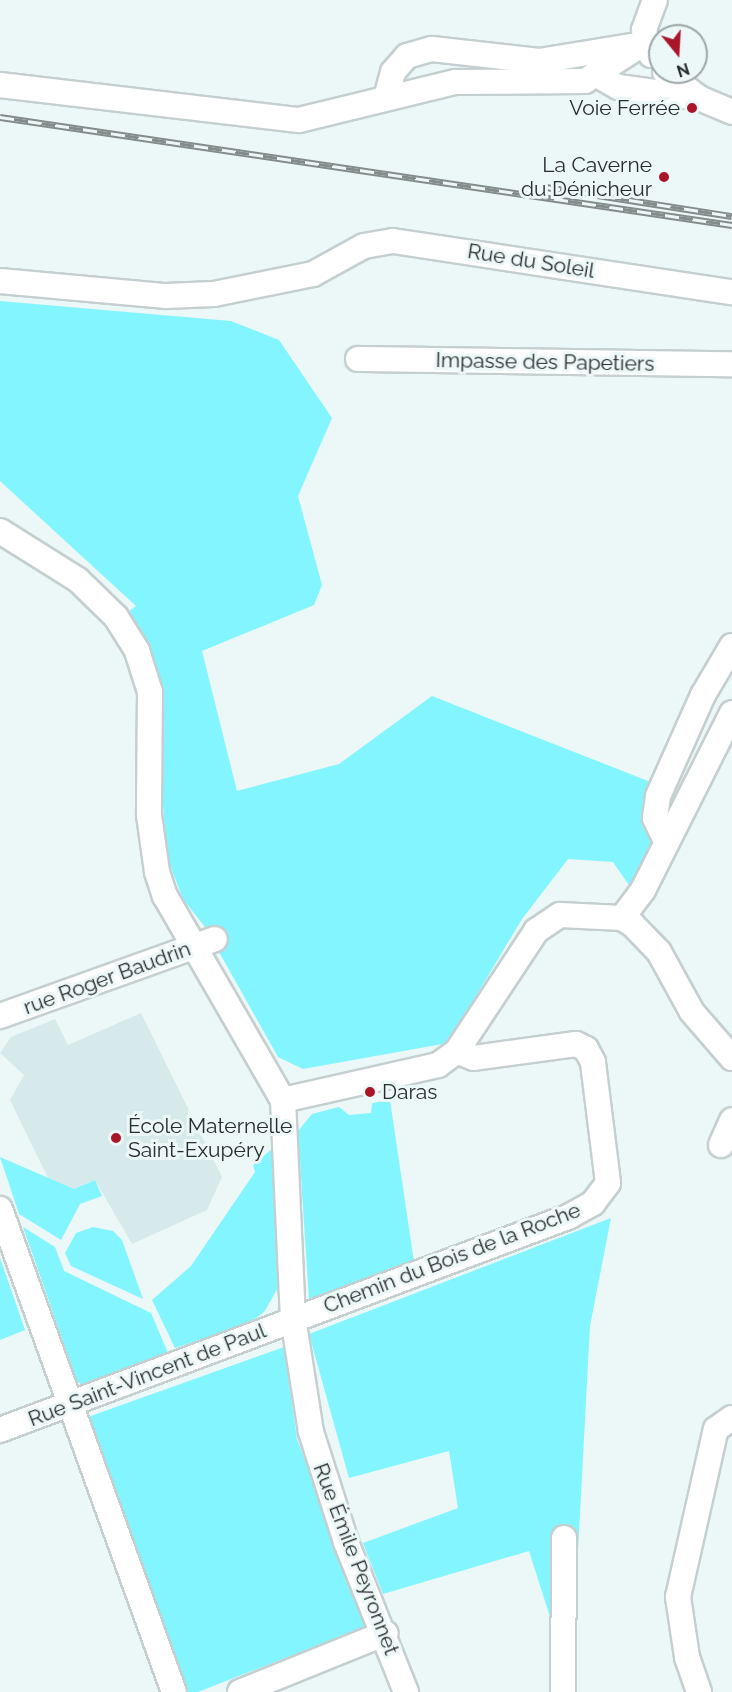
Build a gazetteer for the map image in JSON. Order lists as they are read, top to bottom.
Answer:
{
  "streets": {
    "street": [
      "Rue du Soleil",
      "Impasse des Papetiers",
      "rue Roger Baudrin",
      "Chemin du Bois de la Roche",
      "Rue Saint-Vincent de Paul",
      "Rue Émile Peyronnet"
    ]
  },
  "crossings": [
    ["Chemin du Bois de la Roche", "Rue Saint-Vincent de Paul"],
    ["Chemin du Bois de la Roche", "Rue Émile Peyronnet"],
    ["Rue Saint-Vincent de Paul", "Rue Émile Peyronnet"]
  ],
  "places": [
    "Voie Ferrée",
    "La Caverne du Dénicheur",
    "Daras",
    "École Maternelle Saint-Exupéry"
  ],
  "north": "bottom"
}
